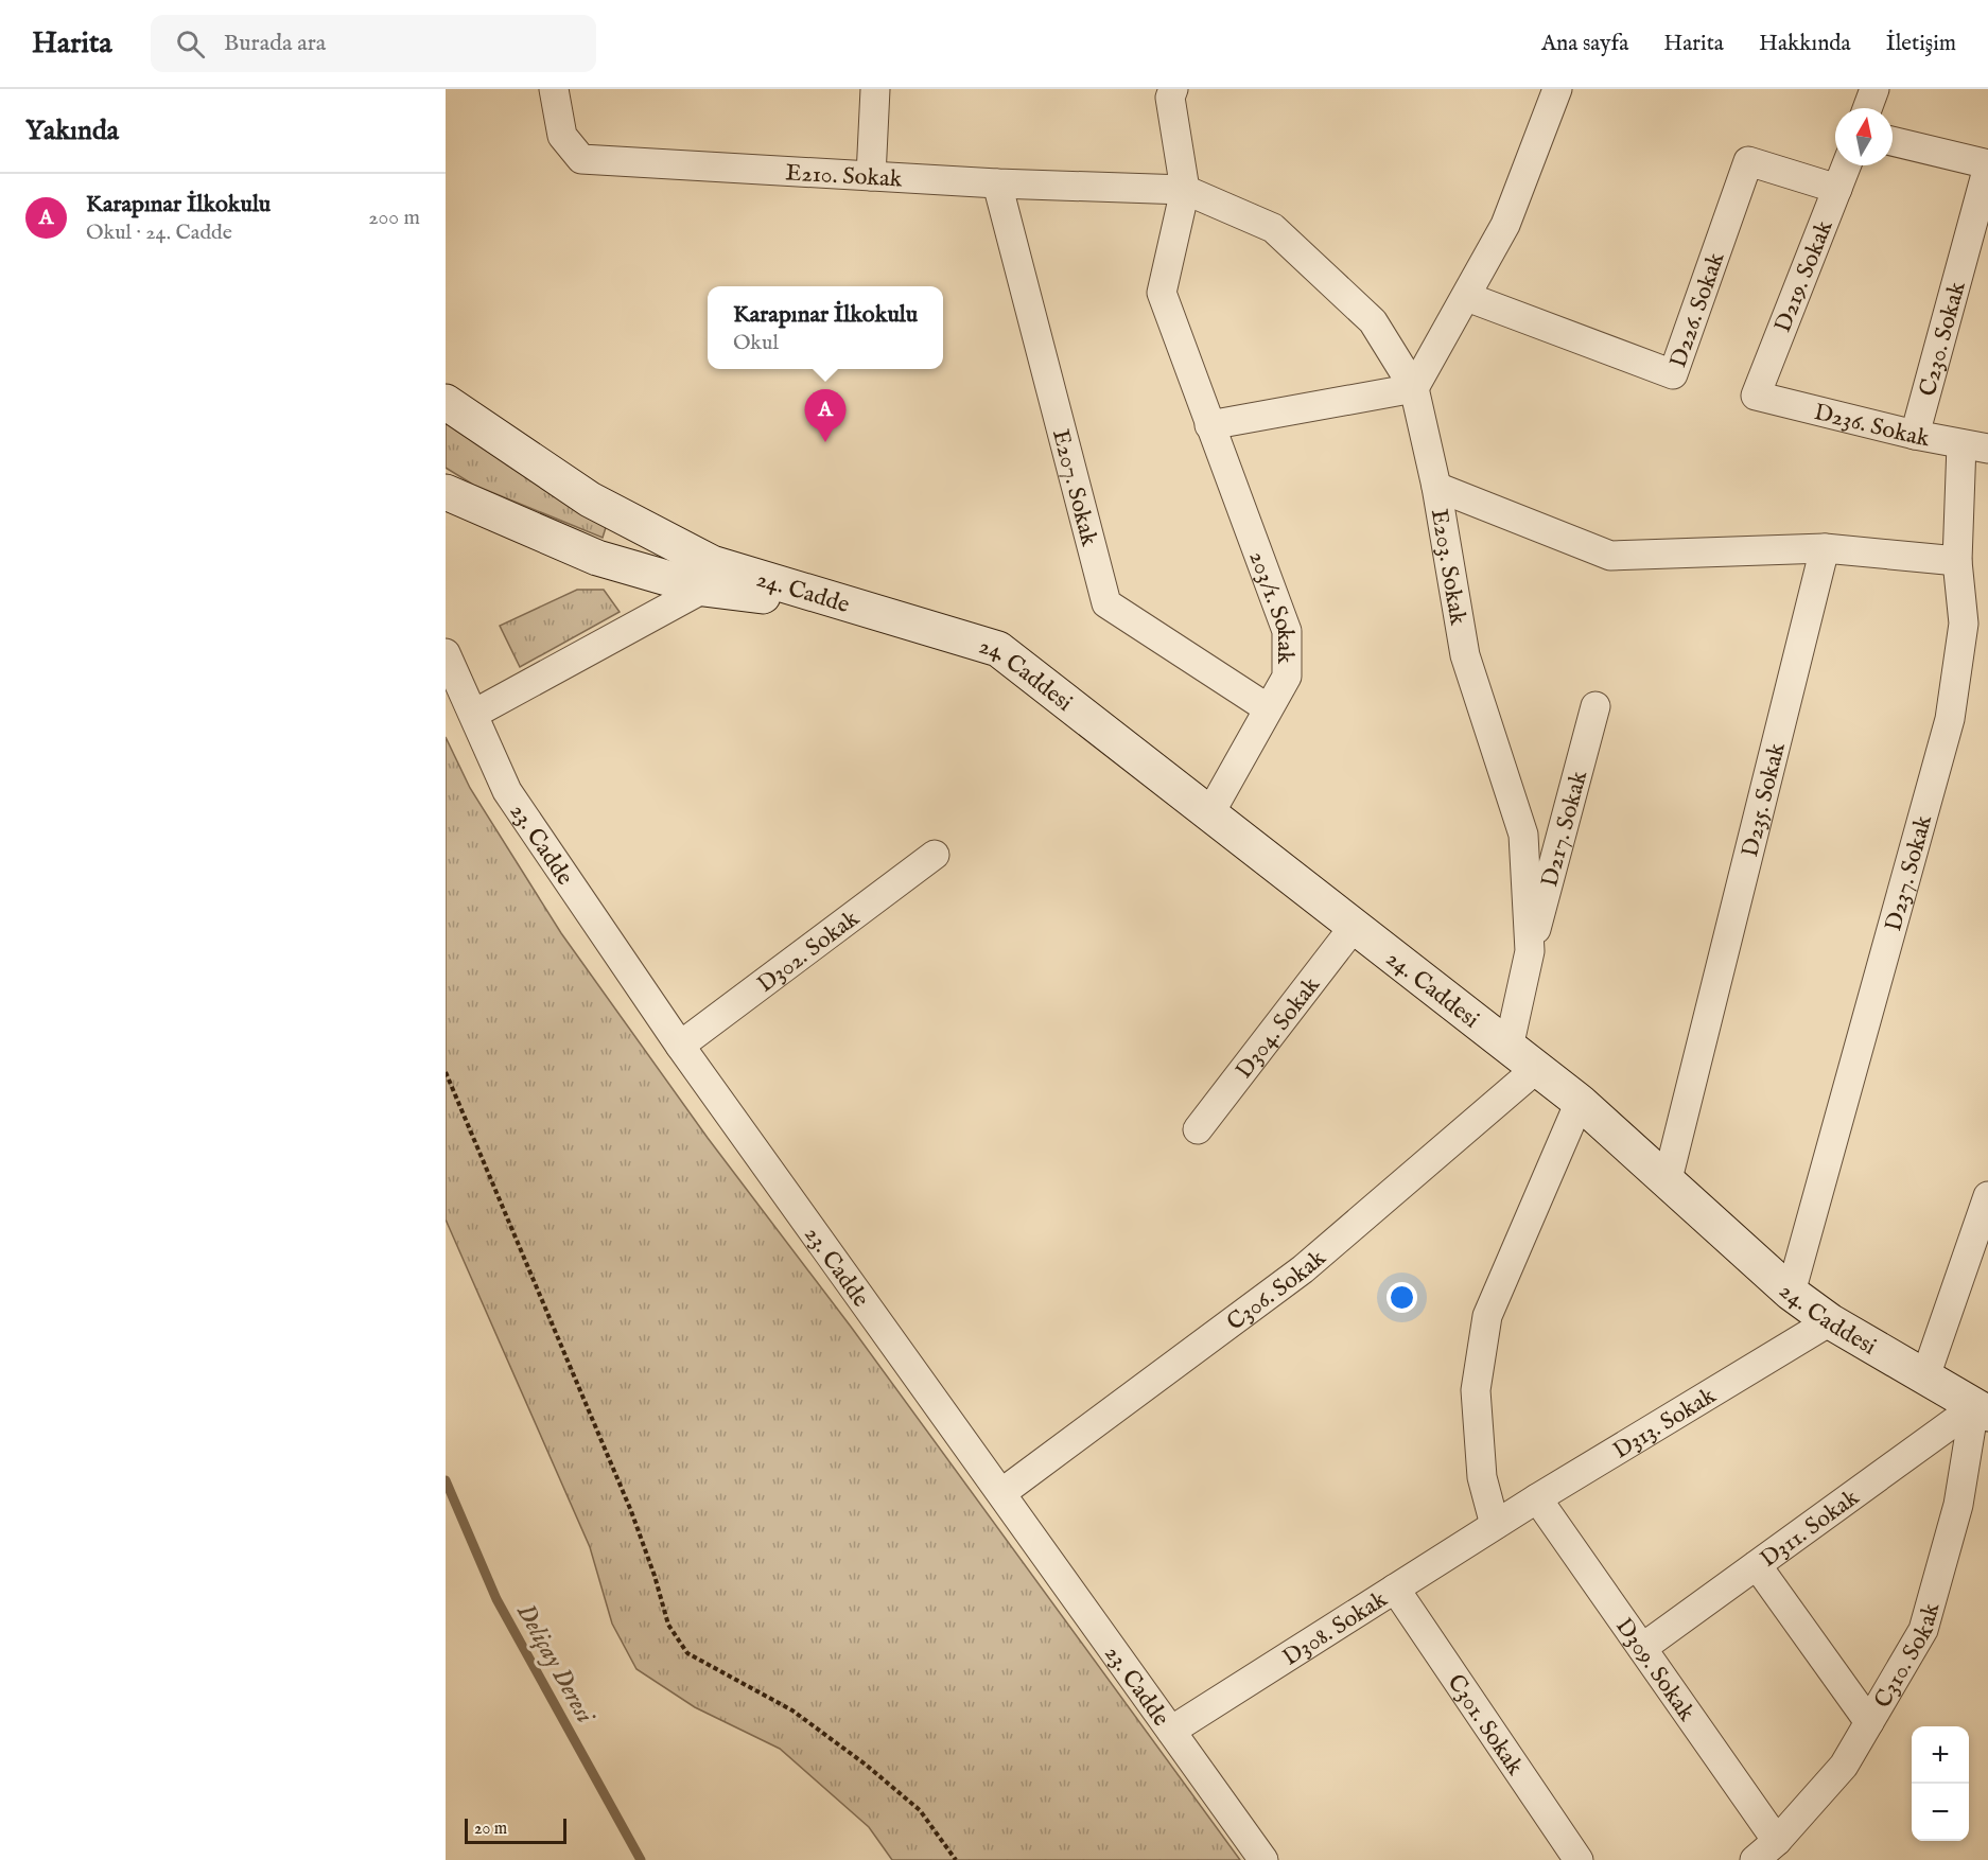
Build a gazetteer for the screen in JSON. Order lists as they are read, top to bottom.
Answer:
{
  "streets": {
    "street": [
      "E210. Sokak",
      "D219. Sokak",
      "D226. Sokak",
      "C230. Sokak",
      "D236. Sokak",
      "E207. Sokak",
      "E203. Sokak",
      "24. Cadde",
      "203/1. Sokak",
      "24. Caddesi",
      "D235. Sokak",
      "D217. Sokak",
      "23. Cadde",
      "D237. Sokak",
      "D302. Sokak",
      "D304. Sokak",
      "C306. Sokak",
      "D313. Sokak",
      "D311. Sokak",
      "D308. Sokak",
      "C310. Sokak",
      "D309. Sokak",
      "C301. Sokak"
    ]
  },
  "crossings": [
    ["E210. Sokak", "E207. Sokak"],
    ["E210. Sokak", "E203. Sokak"],
    ["E210. Sokak", "203/1. Sokak"],
    ["D219. Sokak", "D226. Sokak"],
    ["D219. Sokak", "D236. Sokak"],
    ["C230. Sokak", "D236. Sokak"],
    ["D236. Sokak", "D237. Sokak"],
    ["E207. Sokak", "203/1. Sokak"],
    ["E203. Sokak", "203/1. Sokak"],
    ["E203. Sokak", "24. Caddesi"],
    ["E203. Sokak", "D217. Sokak"],
    ["24. Cadde", "24. Caddesi"],
    ["203/1. Sokak", "24. Caddesi"],
    ["24. Caddesi", "D235. Sokak"],
    ["24. Caddesi", "D237. Sokak"],
    ["24. Caddesi", "D304. Sokak"],
    ["24. Caddesi", "C306. Sokak"],
    ["24. Caddesi", "D313. Sokak"],
    ["24. Caddesi", "D311. Sokak"],
    ["24. Caddesi", "C310. Sokak"],
    ["23. Cadde", "D302. Sokak"],
    ["23. Cadde", "C306. Sokak"],
    ["23. Cadde", "D308. Sokak"],
    ["D313. Sokak", "D308. Sokak"],
    ["D313. Sokak", "D309. Sokak"],
    ["D311. Sokak", "C310. Sokak"],
    ["D311. Sokak", "D309. Sokak"],
    ["D308. Sokak", "C301. Sokak"],
    ["C310. Sokak", "D309. Sokak"]
  ],
  "water": ["Deliçay Deresi"],
  "scale_bar": "20 m",
  "north": "top",
  "page": {
    "header": "Harita",
    "search": "Burada ara",
    "nav": [
      "Ana sayfa",
      "Harita",
      "Hakkında",
      "İletişim"
    ],
    "heading": "Yakında",
    "list": [
      {
        "mark": "A",
        "name": "Karapınar İlkokulu",
        "note": "Okul · 24. Cadde",
        "value": "200 m"
      }
    ],
    "popup": ["Karapınar İlkokulu", "Okul"],
    "pins": "A",
    "map_buttons": ["+", "−"],
    "scale": "20 m"
  }
}
